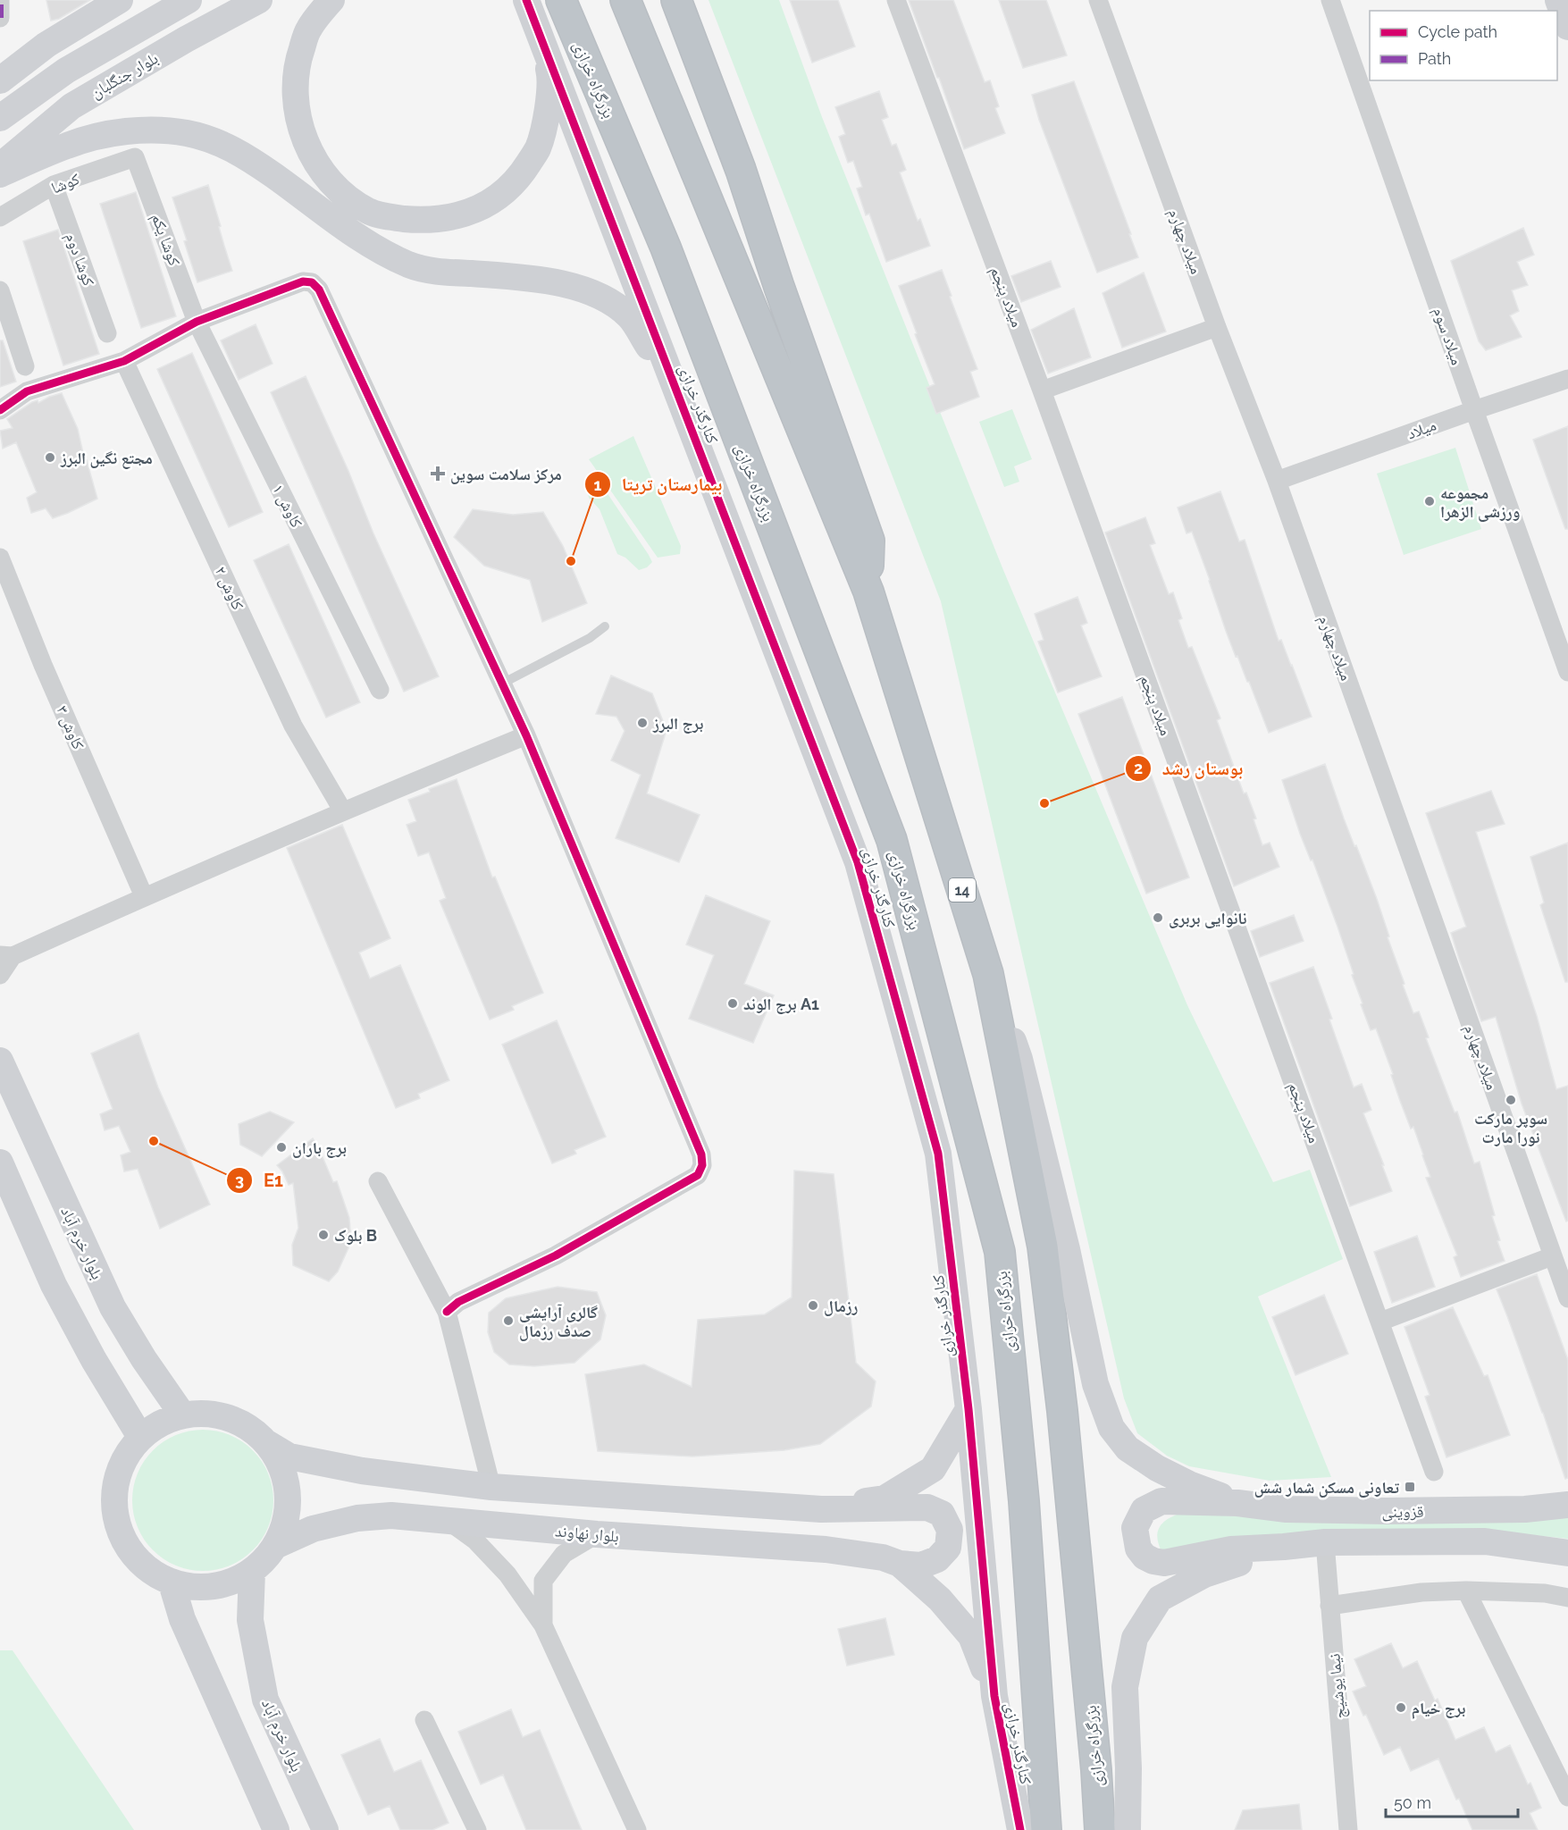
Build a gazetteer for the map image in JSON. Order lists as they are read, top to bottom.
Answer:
{
  "streets": {
    "highway": ["بزرگراه خرازی", "14"],
    "street": [
      "بلوار جنگلبان",
      "کوشا",
      "کوشا یکم",
      "میلاد چهارم",
      "کوشا دوم",
      "میلاد پنجم",
      "میلاد سوم",
      "کنارگذر خرازی",
      "میلاد",
      "کاوش ۱",
      "کاوش ۲",
      "کاوش ۳",
      "بلوار خرم آباد",
      "قزوینی",
      "بلوار نهاوند",
      "نیما یوشیج"
    ]
  },
  "crossings": [
    ["کوشا", "کوشا یکم"],
    ["کوشا", "کوشا دوم"],
    ["کوشا یکم", "کاوش ۱"],
    ["میلاد چهارم", "میلاد"],
    ["میلاد سوم", "میلاد"],
    ["بلوار خرم آباد", "بلوار نهاوند"],
    ["قزوینی", "نیما یوشیج"]
  ],
  "places": {
    "other": [
      "مجتع نگین البرز",
      "مجموعه ورزشی الزهرا",
      "بیمارستان تریتا",
      "برج البرز",
      "بوستان رشد",
      "نانوایی بربری",
      "برج الوند A1",
      "سوپر مارکت نورا مارت",
      "E1",
      "برج باران",
      "بلوک B",
      "رزمال",
      "گالری آرایشی صدف رزمال",
      "برج خیام"
    ],
    "health": ["مرکز سلامت سوین"],
    "transit": ["تعاونی مسکن شمار شش"]
  },
  "legend": ["Cycle path", "Path"],
  "scale_bar": "50 m"
}
